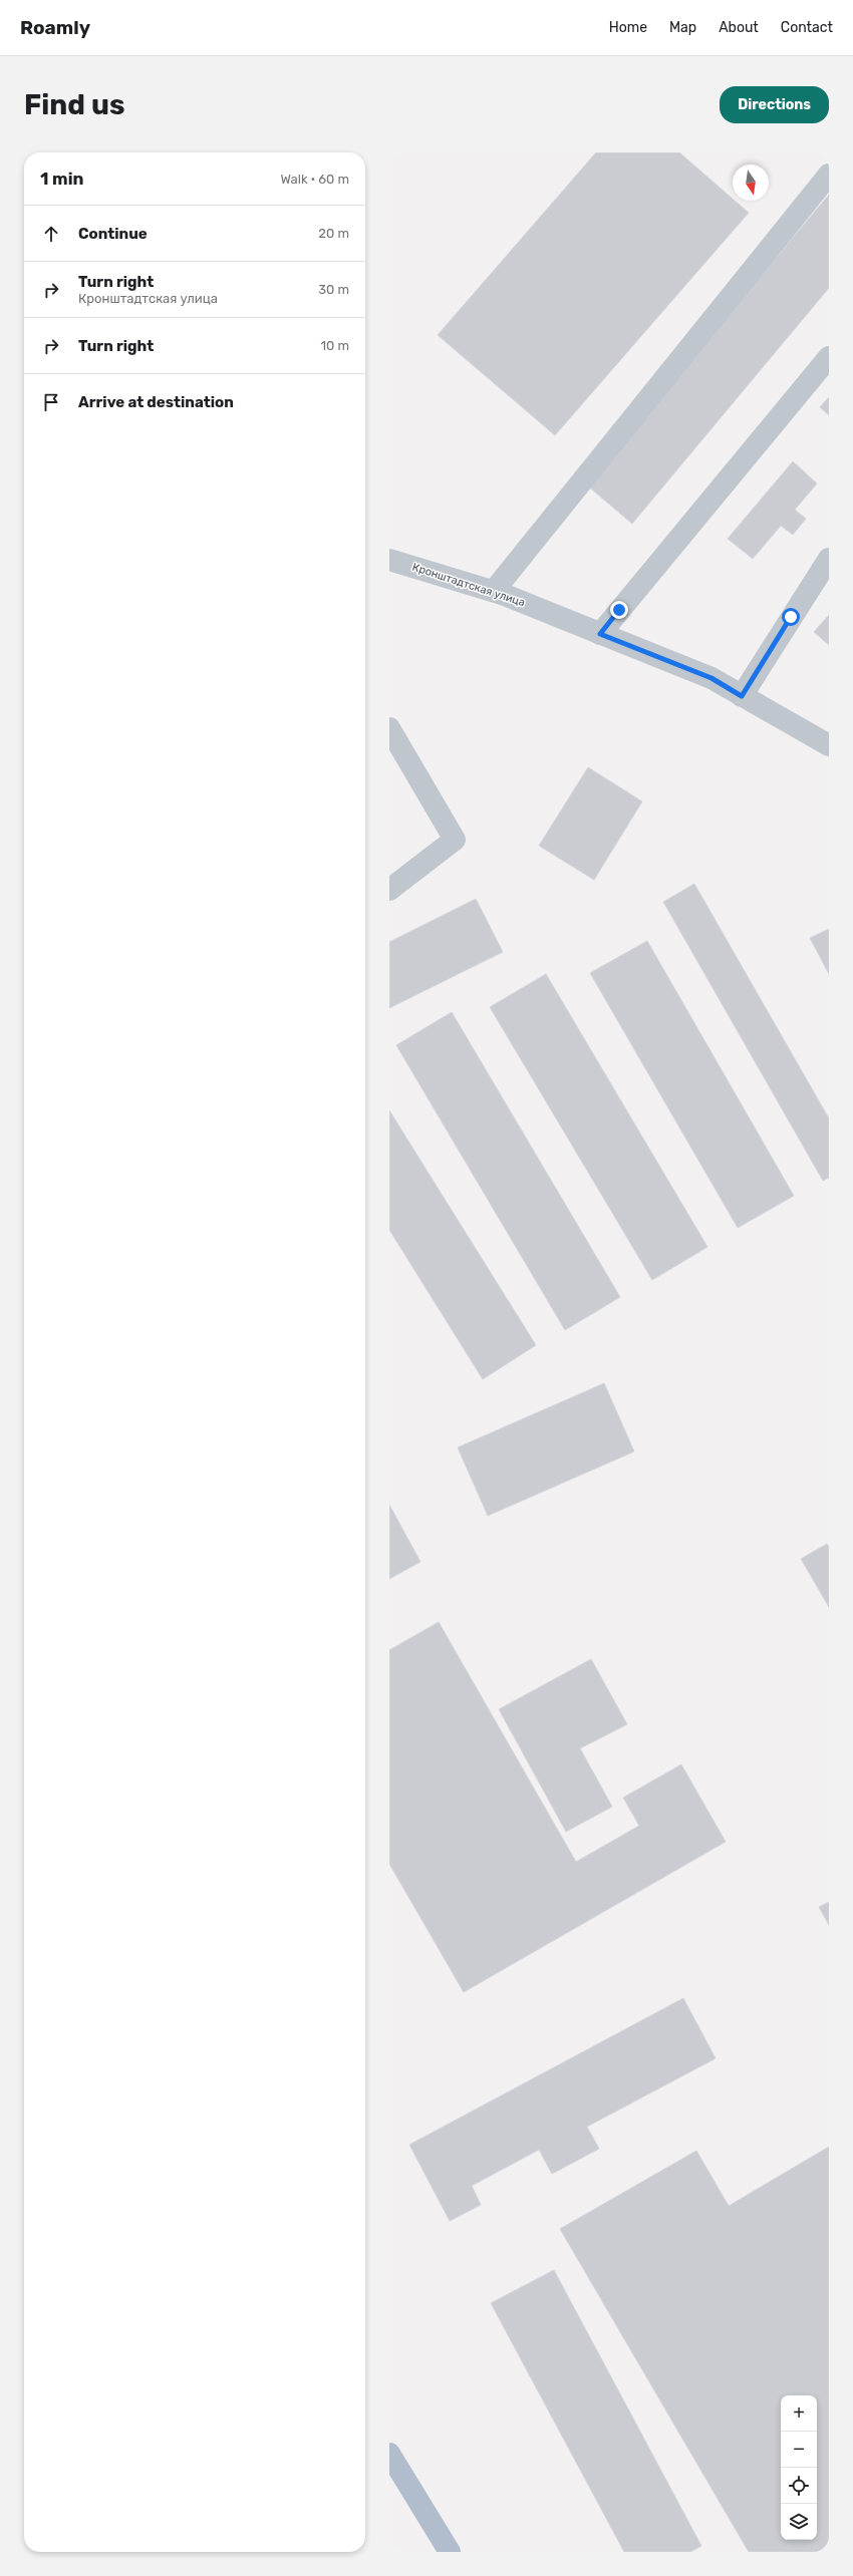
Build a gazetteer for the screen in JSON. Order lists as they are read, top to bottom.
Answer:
{
  "streets": {
    "street": ["Кронштадтская улица"]
  },
  "north": "bottom",
  "page": {
    "header": "Roamly",
    "nav": [
      "Home",
      "Map",
      "About",
      "Contact"
    ],
    "buttons": "Directions",
    "title": "Find us",
    "heading": ["1 min", "Walk · 60 m"],
    "list": [
      ["Continue", "20 m"],
      ["Turn right", "Кронштадтская улица", "30 m"],
      ["Turn right", "10 m"],
      "Arrive at destination"
    ],
    "map_buttons": ["+", "−"]
  }
}
